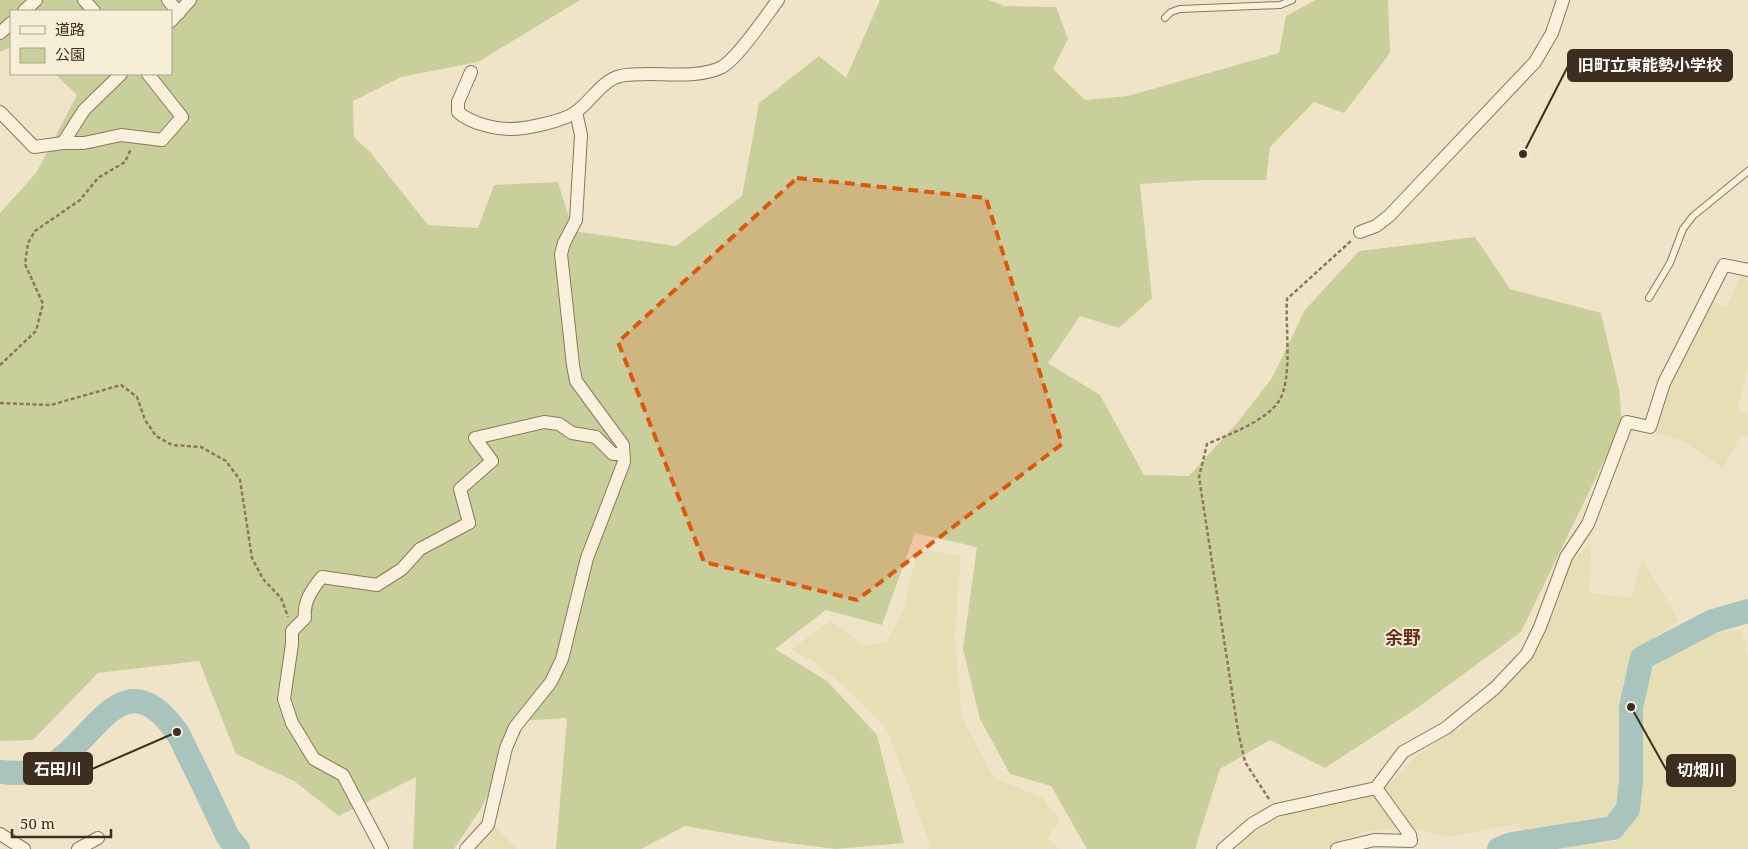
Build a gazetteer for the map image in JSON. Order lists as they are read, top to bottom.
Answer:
{
  "districts": ["余野"],
  "places": ["旧町立東能勢小学校", "切畑川", "石田川"],
  "legend": ["道路", "公園"],
  "scale_bar": "50 m"
}
